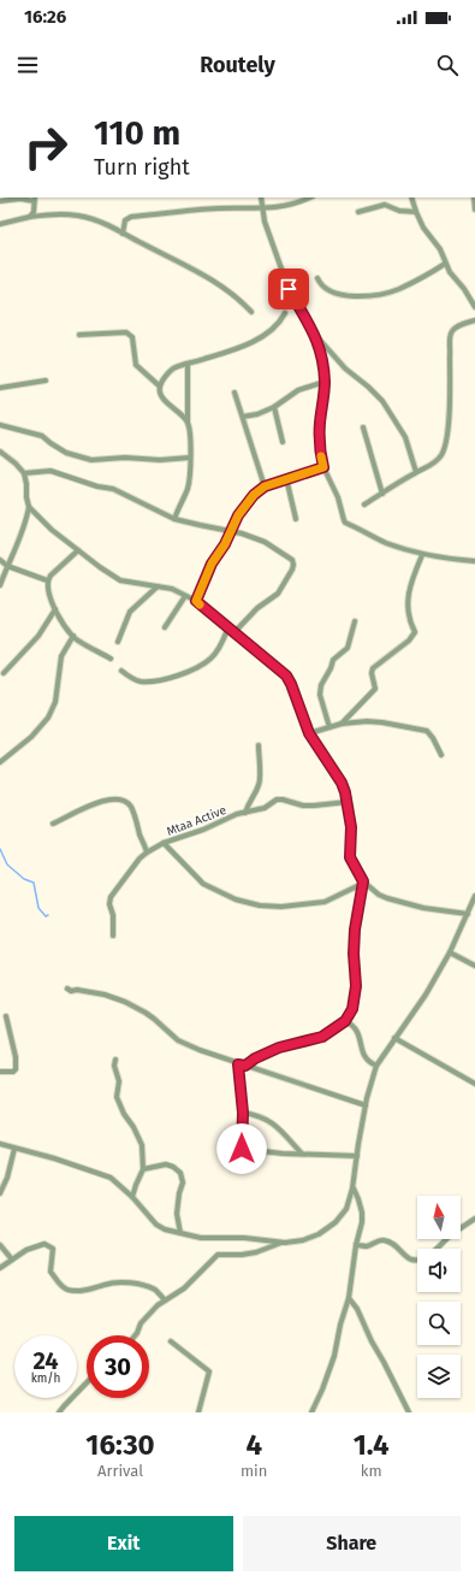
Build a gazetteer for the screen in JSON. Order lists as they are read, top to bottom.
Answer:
{
  "streets": {
    "street": ["Mtaa Active"]
  },
  "north": "top",
  "page": {
    "status": "16:26",
    "header": "Routely",
    "turn": ["110 m", "Turn right"],
    "speed": "24 km/h",
    "limit": "30",
    "eta": [
      "16:30",
      "Arrival",
      "4",
      "min",
      "1.4",
      "km"
    ],
    "buttons": ["Exit", "Share"]
  }
}
